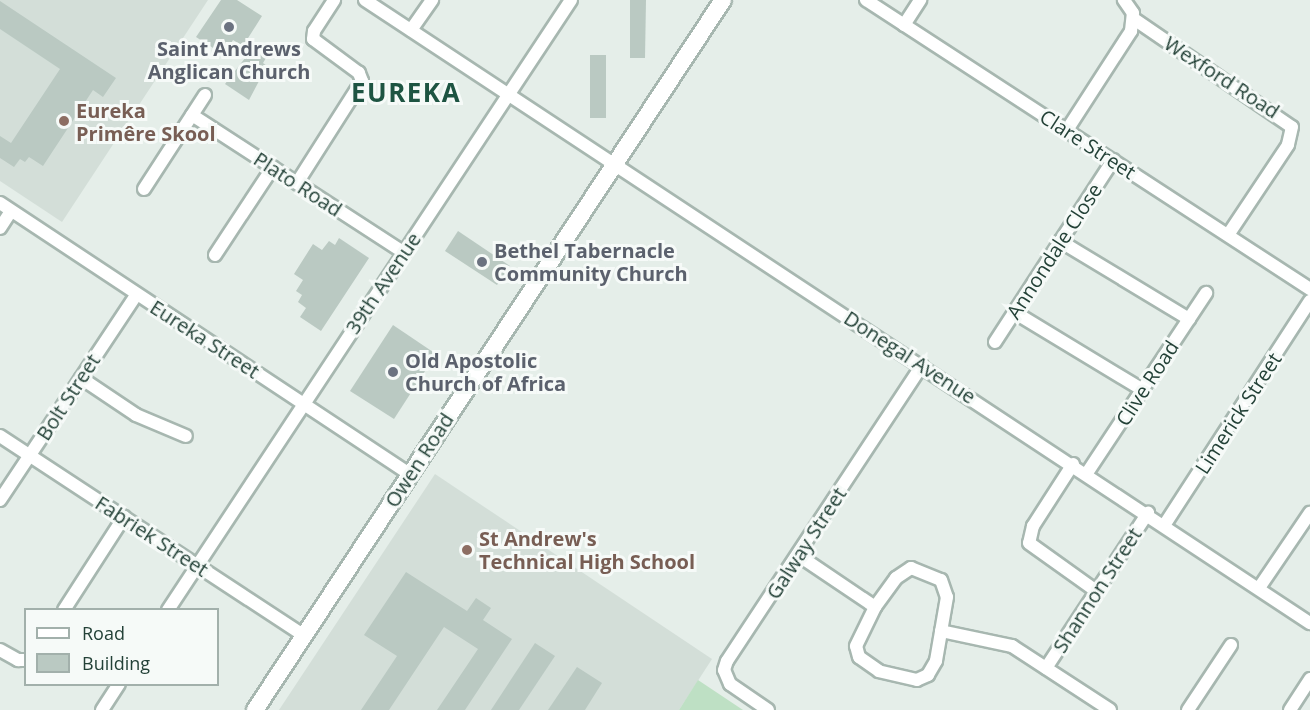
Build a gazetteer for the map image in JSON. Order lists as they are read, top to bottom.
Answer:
{
  "streets": {
    "street": [
      "Wexford Road",
      "Clare Street",
      "Plato Road",
      "Annondale Close",
      "39th Avenue",
      "Eureka Street",
      "Donegal Avenue",
      "Clive Road",
      "Bolt Street",
      "Limerick Street",
      "Owen Road",
      "Fabriek Street",
      "Galway Street",
      "Shannon Street"
    ]
  },
  "crossings": [
    ["Wexford Road", "Clare Street"],
    ["Clare Street", "Annondale Close"],
    ["Plato Road", "39th Avenue"],
    ["39th Avenue", "Eureka Street"],
    ["39th Avenue", "Donegal Avenue"],
    ["39th Avenue", "Fabriek Street"],
    ["Eureka Street", "Bolt Street"],
    ["Eureka Street", "Owen Road"],
    ["Donegal Avenue", "Clive Road"],
    ["Donegal Avenue", "Limerick Street"],
    ["Donegal Avenue", "Owen Road"],
    ["Donegal Avenue", "Galway Street"],
    ["Donegal Avenue", "Shannon Street"],
    ["Bolt Street", "Fabriek Street"],
    ["Owen Road", "Fabriek Street"]
  ],
  "districts": ["EUREKA"],
  "places": [
    "Saint Andrews Anglican Church",
    "Eureka Primêre Skool",
    "Bethel Tabernacle Community Church",
    "Old Apostolic Church of Africa",
    "St Andrew's Technical High School"
  ],
  "legend": ["Road", "Building"]
}
